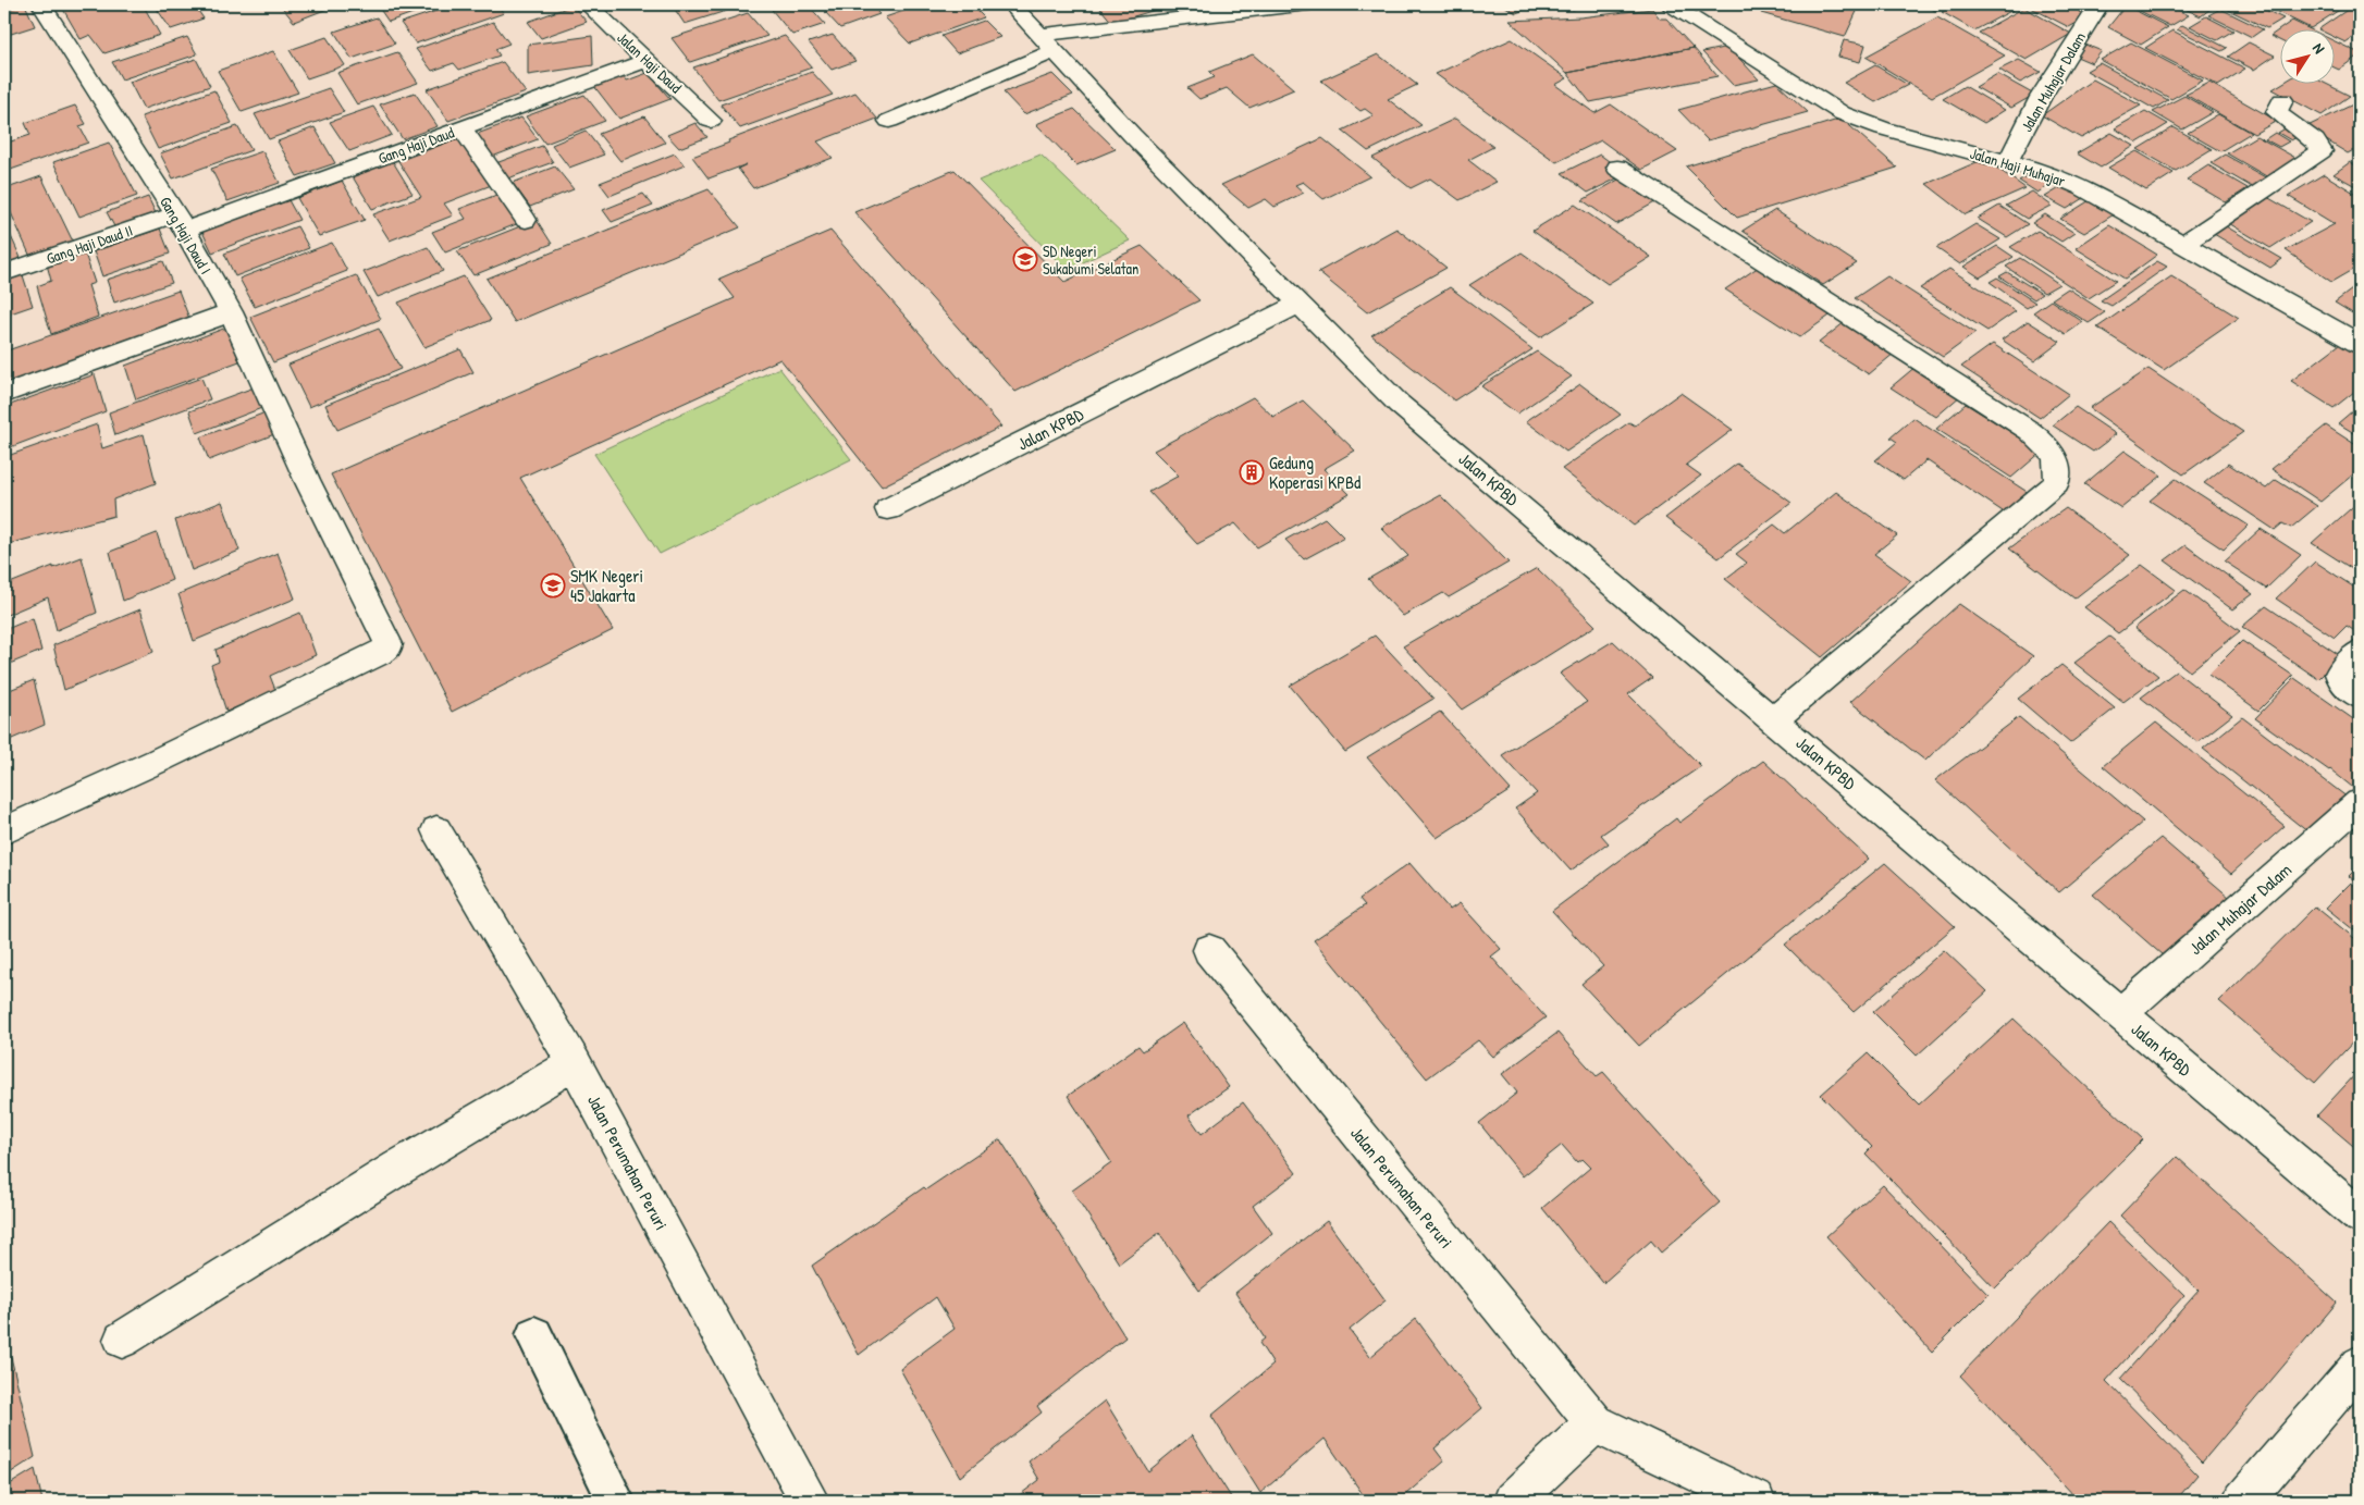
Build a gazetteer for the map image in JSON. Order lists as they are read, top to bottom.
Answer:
{
  "streets": {
    "street": [
      "Jalan Haji Daud",
      "Jalan Muhajar Dalam",
      "Gang Haji Daud",
      "Jalan Haji Muhajar",
      "Gang Haji Daud I",
      "Gang Haji Daud II",
      "Jalan KPBD",
      "Jalan Perumahan Peruri"
    ]
  },
  "crossings": [
    ["Jalan Haji Daud", "Gang Haji Daud"],
    ["Jalan Muhajar Dalam", "Jalan Haji Muhajar"],
    ["Jalan Muhajar Dalam", "Jalan KPBD"],
    ["Gang Haji Daud", "Gang Haji Daud I"],
    ["Gang Haji Daud", "Gang Haji Daud II"],
    ["Gang Haji Daud I", "Gang Haji Daud II"]
  ],
  "places": {
    "school or university": ["SD Negeri Sukabumi Selatan", "SMK Negeri 45 Jakarta"],
    "building": ["Gedung Koperasi KPBd"]
  },
  "north": "top right"
}
